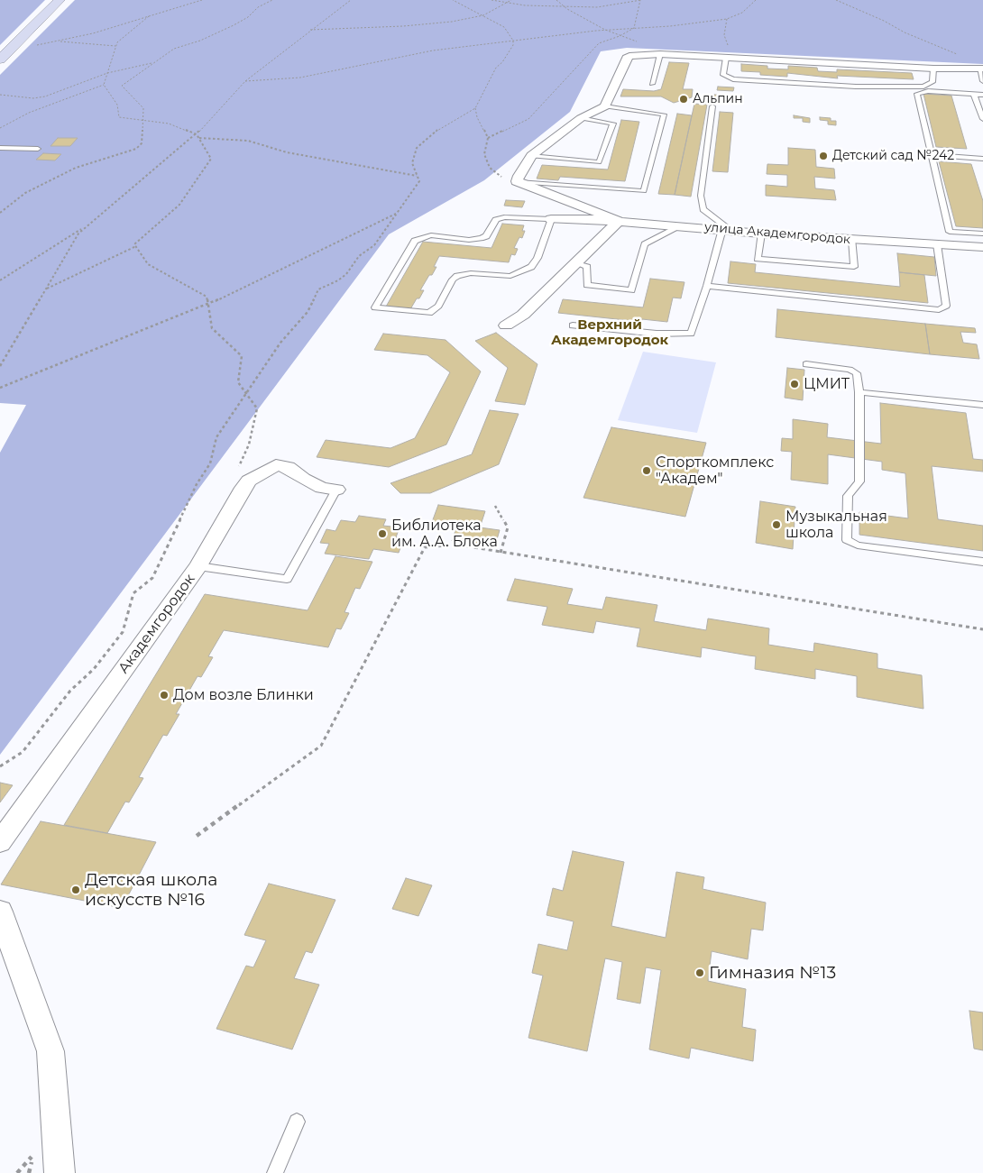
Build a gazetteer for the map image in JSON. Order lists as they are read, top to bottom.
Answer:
{
  "streets": {
    "street": ["улица Академгородок", "Академгородок"]
  },
  "districts": ["Верхний Академгородок"],
  "places": [
    "Альпин",
    "Детский сад №242",
    "ЦМИТ",
    "Спорткомплекс \"Академ\"",
    "Музыкальная школа",
    "Библиотека им. А.А. Блока",
    "Дом возле Блинки",
    "Детская школа искусств №16",
    "Гимназия №13"
  ]
}
